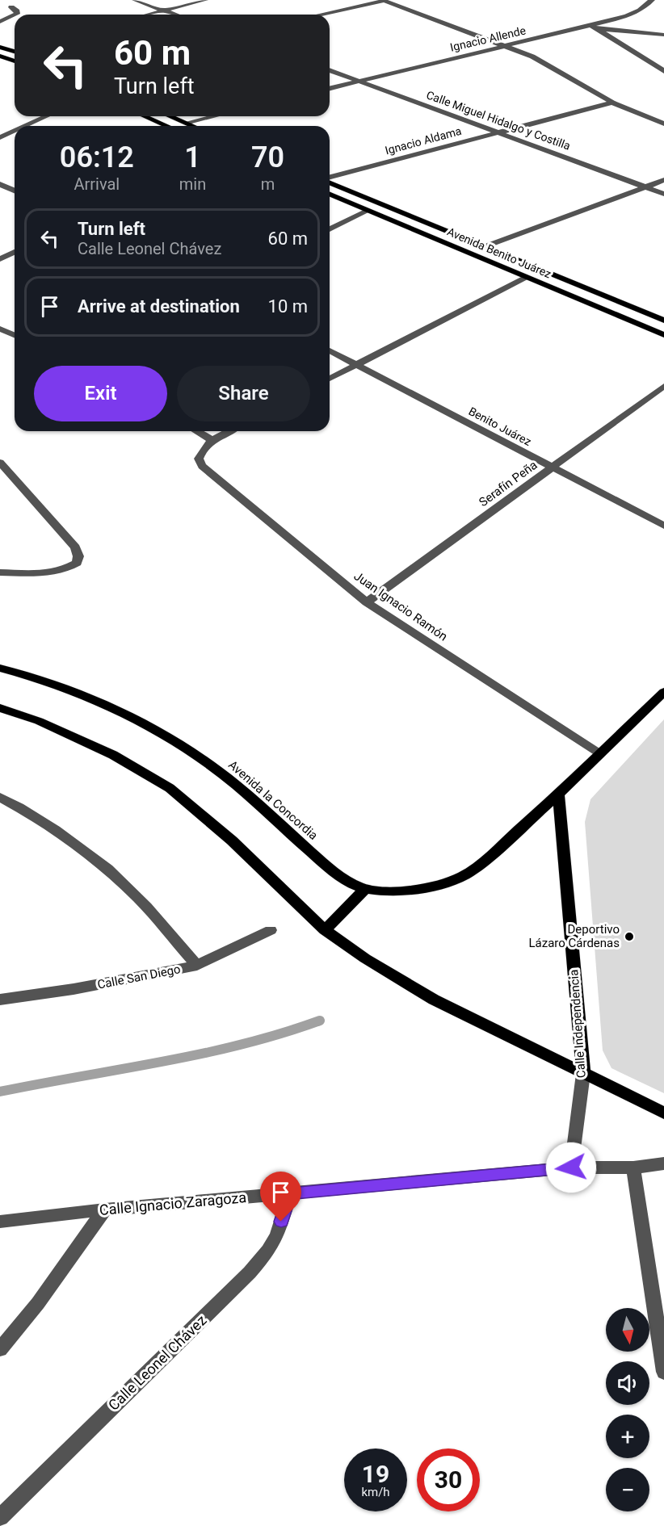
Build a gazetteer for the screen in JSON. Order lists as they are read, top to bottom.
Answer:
{
  "streets": {
    "main road": ["Avenida Benito Juárez", "Avenida la Concordia", "Calle Independencia"],
    "street": [
      "Ignacio Allende",
      "Calle Miguel Hidalgo y Costilla",
      "Ignacio Aldama",
      "Benito Juárez",
      "Serafín Peña",
      "Juan Ignacio Ramón",
      "Calle San Diego",
      "Calle Ignacio Zaragoza",
      "Calle Leonel Chávez"
    ]
  },
  "crossings": [
    ["Ignacio Allende", "Calle Miguel Hidalgo y Costilla"],
    ["Calle Miguel Hidalgo y Costilla", "Ignacio Aldama"],
    ["Benito Juárez", "Serafín Peña"],
    ["Serafín Peña", "Juan Ignacio Ramón"],
    ["Calle Independencia", "Calle Ignacio Zaragoza"],
    ["Calle Ignacio Zaragoza", "Calle Leonel Chávez"]
  ],
  "places": ["Deportivo Lázaro Cárdenas"],
  "north": "bottom",
  "page": {
    "turn": ["60 m", "Turn left"],
    "eta": [
      "06:12",
      "Arrival",
      "1",
      "min",
      "70",
      "m"
    ],
    "list": [
      {
        "name": "Turn left",
        "note": "Calle Leonel Chávez",
        "value": "60 m"
      },
      {
        "name": "Arrive at destination",
        "value": "10 m"
      }
    ],
    "buttons": ["Exit", "Share"],
    "map_buttons": ["+", "−"],
    "speed": "19 km/h",
    "limit": "30"
  }
}
